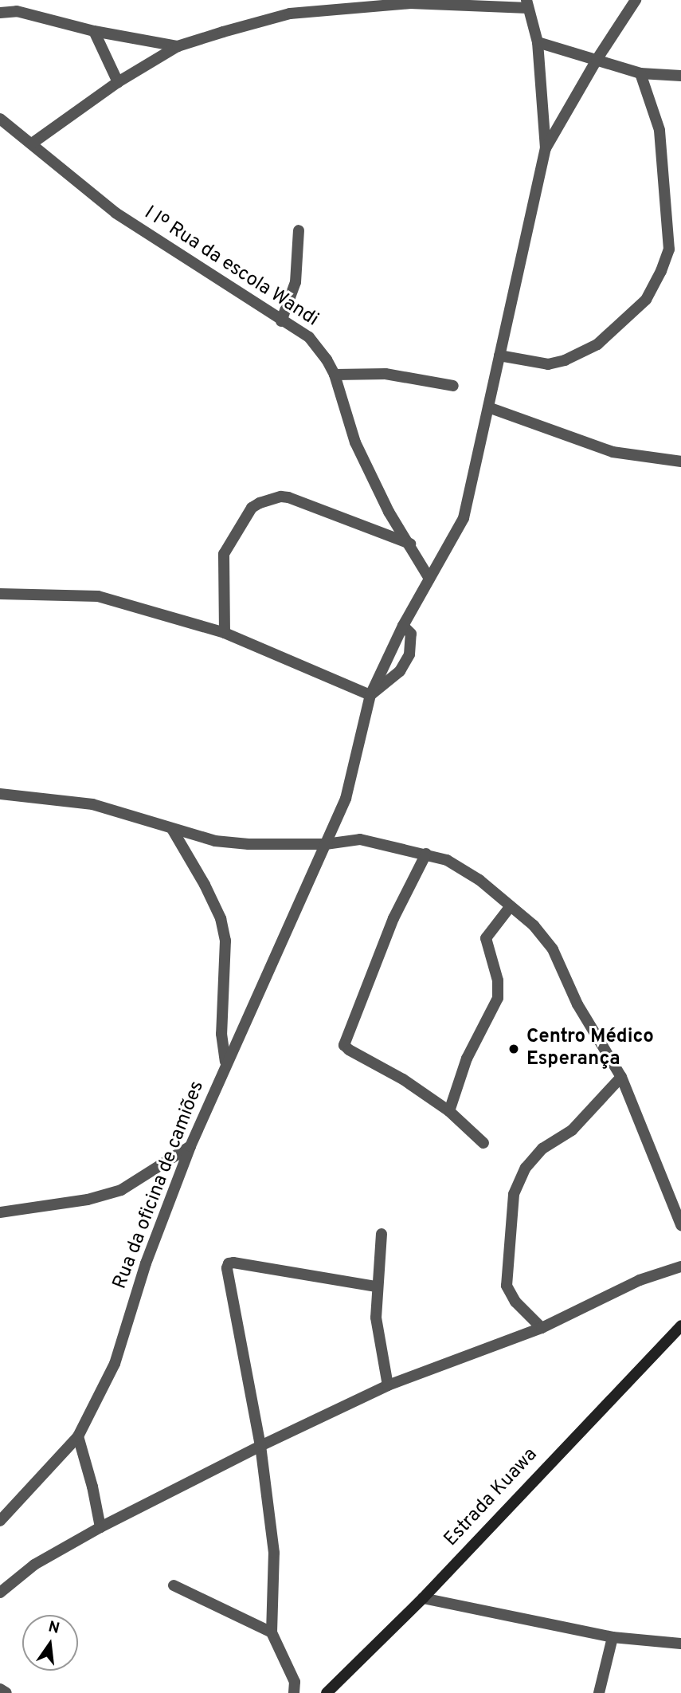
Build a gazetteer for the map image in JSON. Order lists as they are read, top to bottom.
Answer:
{
  "streets": {
    "street": ["I Iº Rua da escola Wandi", "Rua da oficina de camiões", "Estrada Kuawa"]
  },
  "crossings": [
    ["I Iº Rua da escola Wandi", "Rua da oficina de camiões"]
  ],
  "places": ["Centro Médico Esperança"],
  "north": "top"
}
